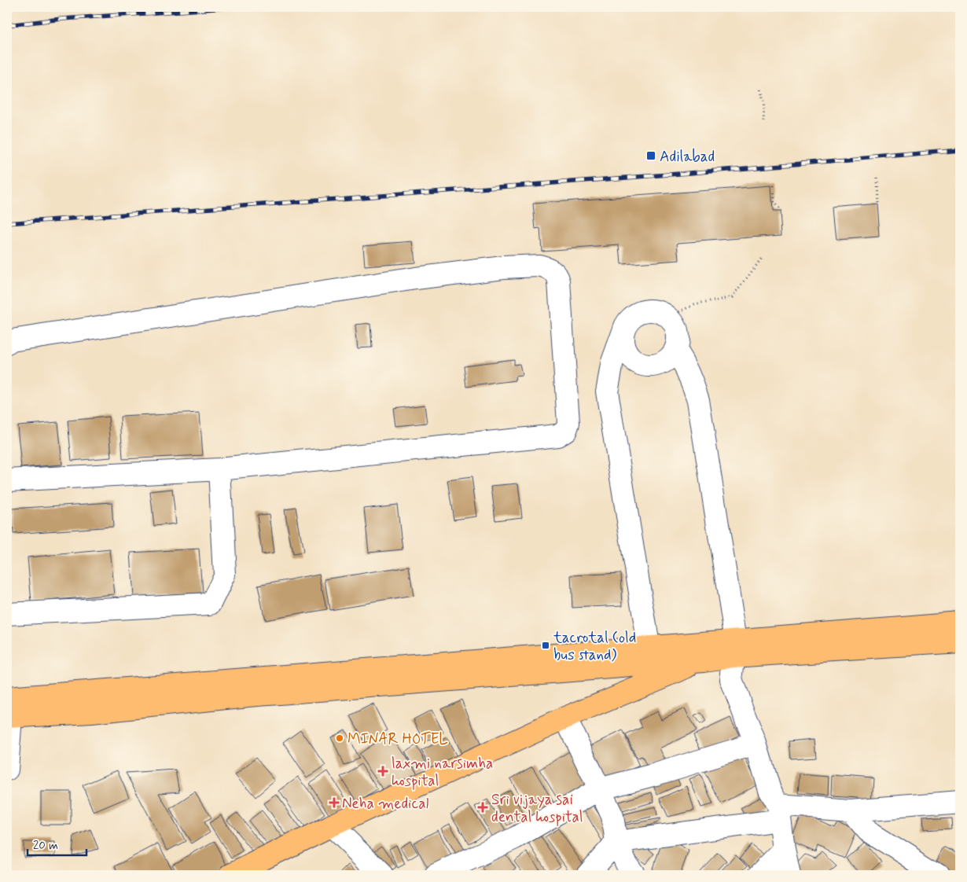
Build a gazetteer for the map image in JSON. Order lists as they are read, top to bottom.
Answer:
{
  "places": {
    "transit": ["Adilabad", "tacrotal (old bus stand)"],
    "other": ["MINAR HOTEL"],
    "health": ["laxmi narsimha hospital", "Neha medical", "Sri vijaya sai dental hospital"]
  },
  "scale_bar": "20 m"
}
